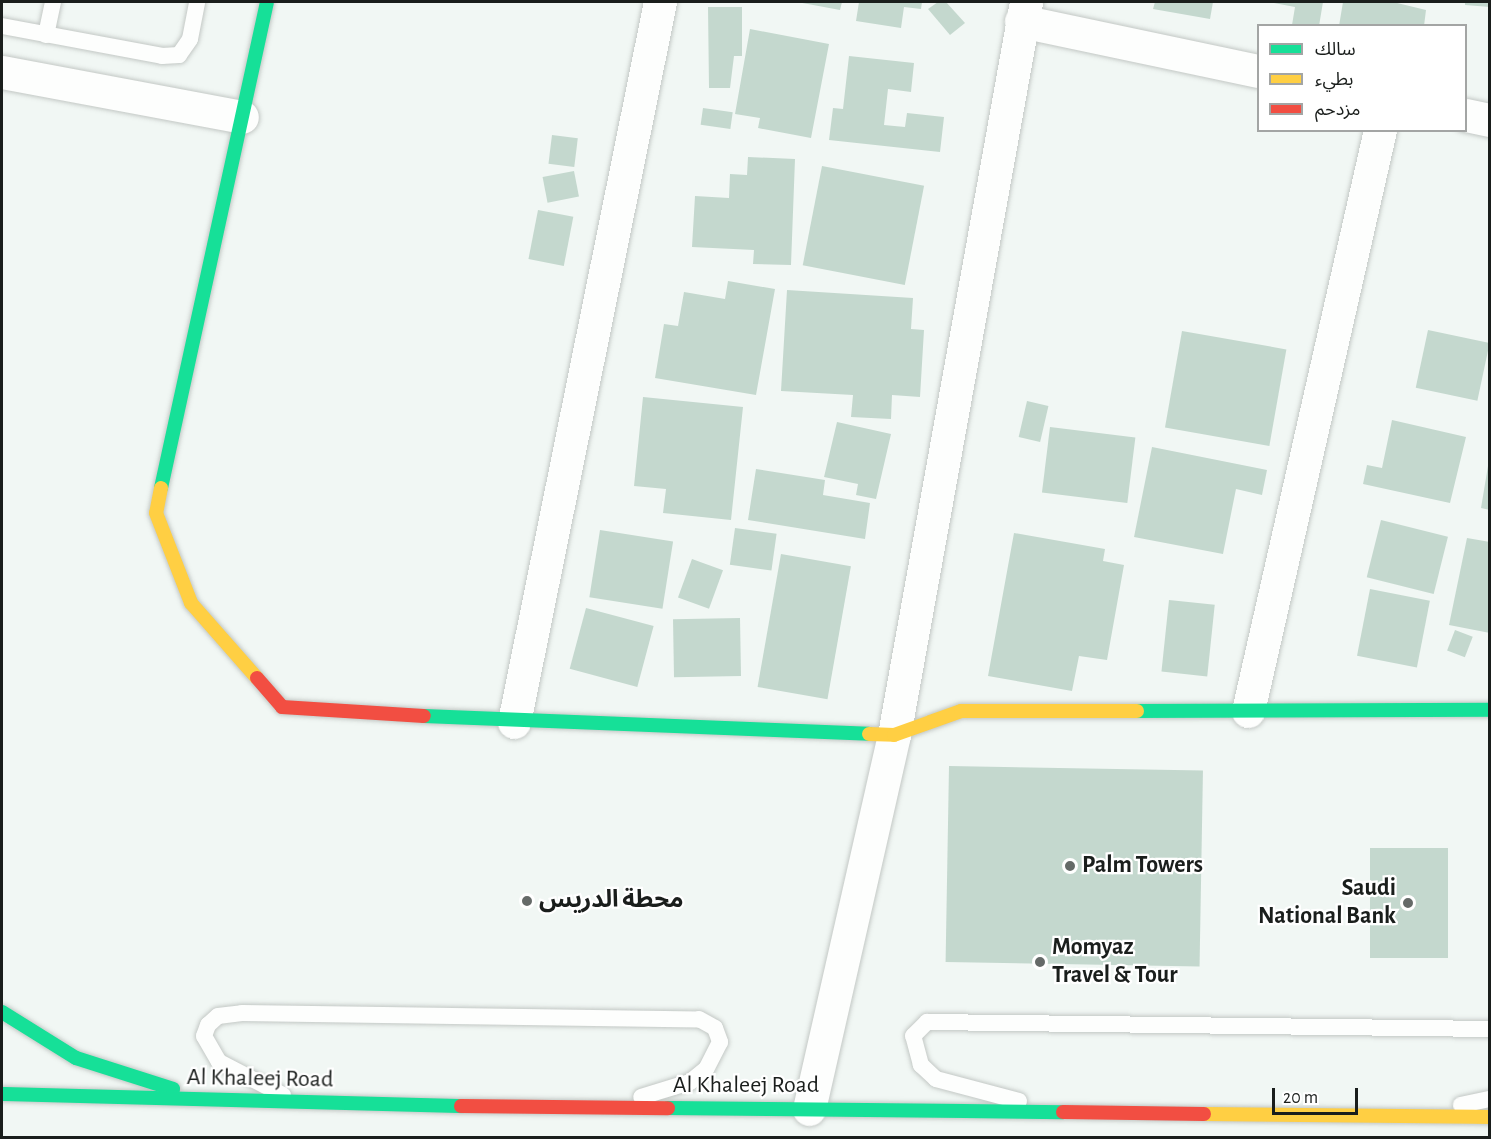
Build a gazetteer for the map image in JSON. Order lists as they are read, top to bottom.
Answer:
{
  "streets": {
    "street": ["Al Khaleej Road"]
  },
  "places": [
    "Palm Towers",
    "محطة الدريس",
    "Saudi National Bank",
    "Momyaz Travel & Tour"
  ],
  "legend": ["سالك", "بطيء", "مزدحم"],
  "scale_bar": "20 m"
}
